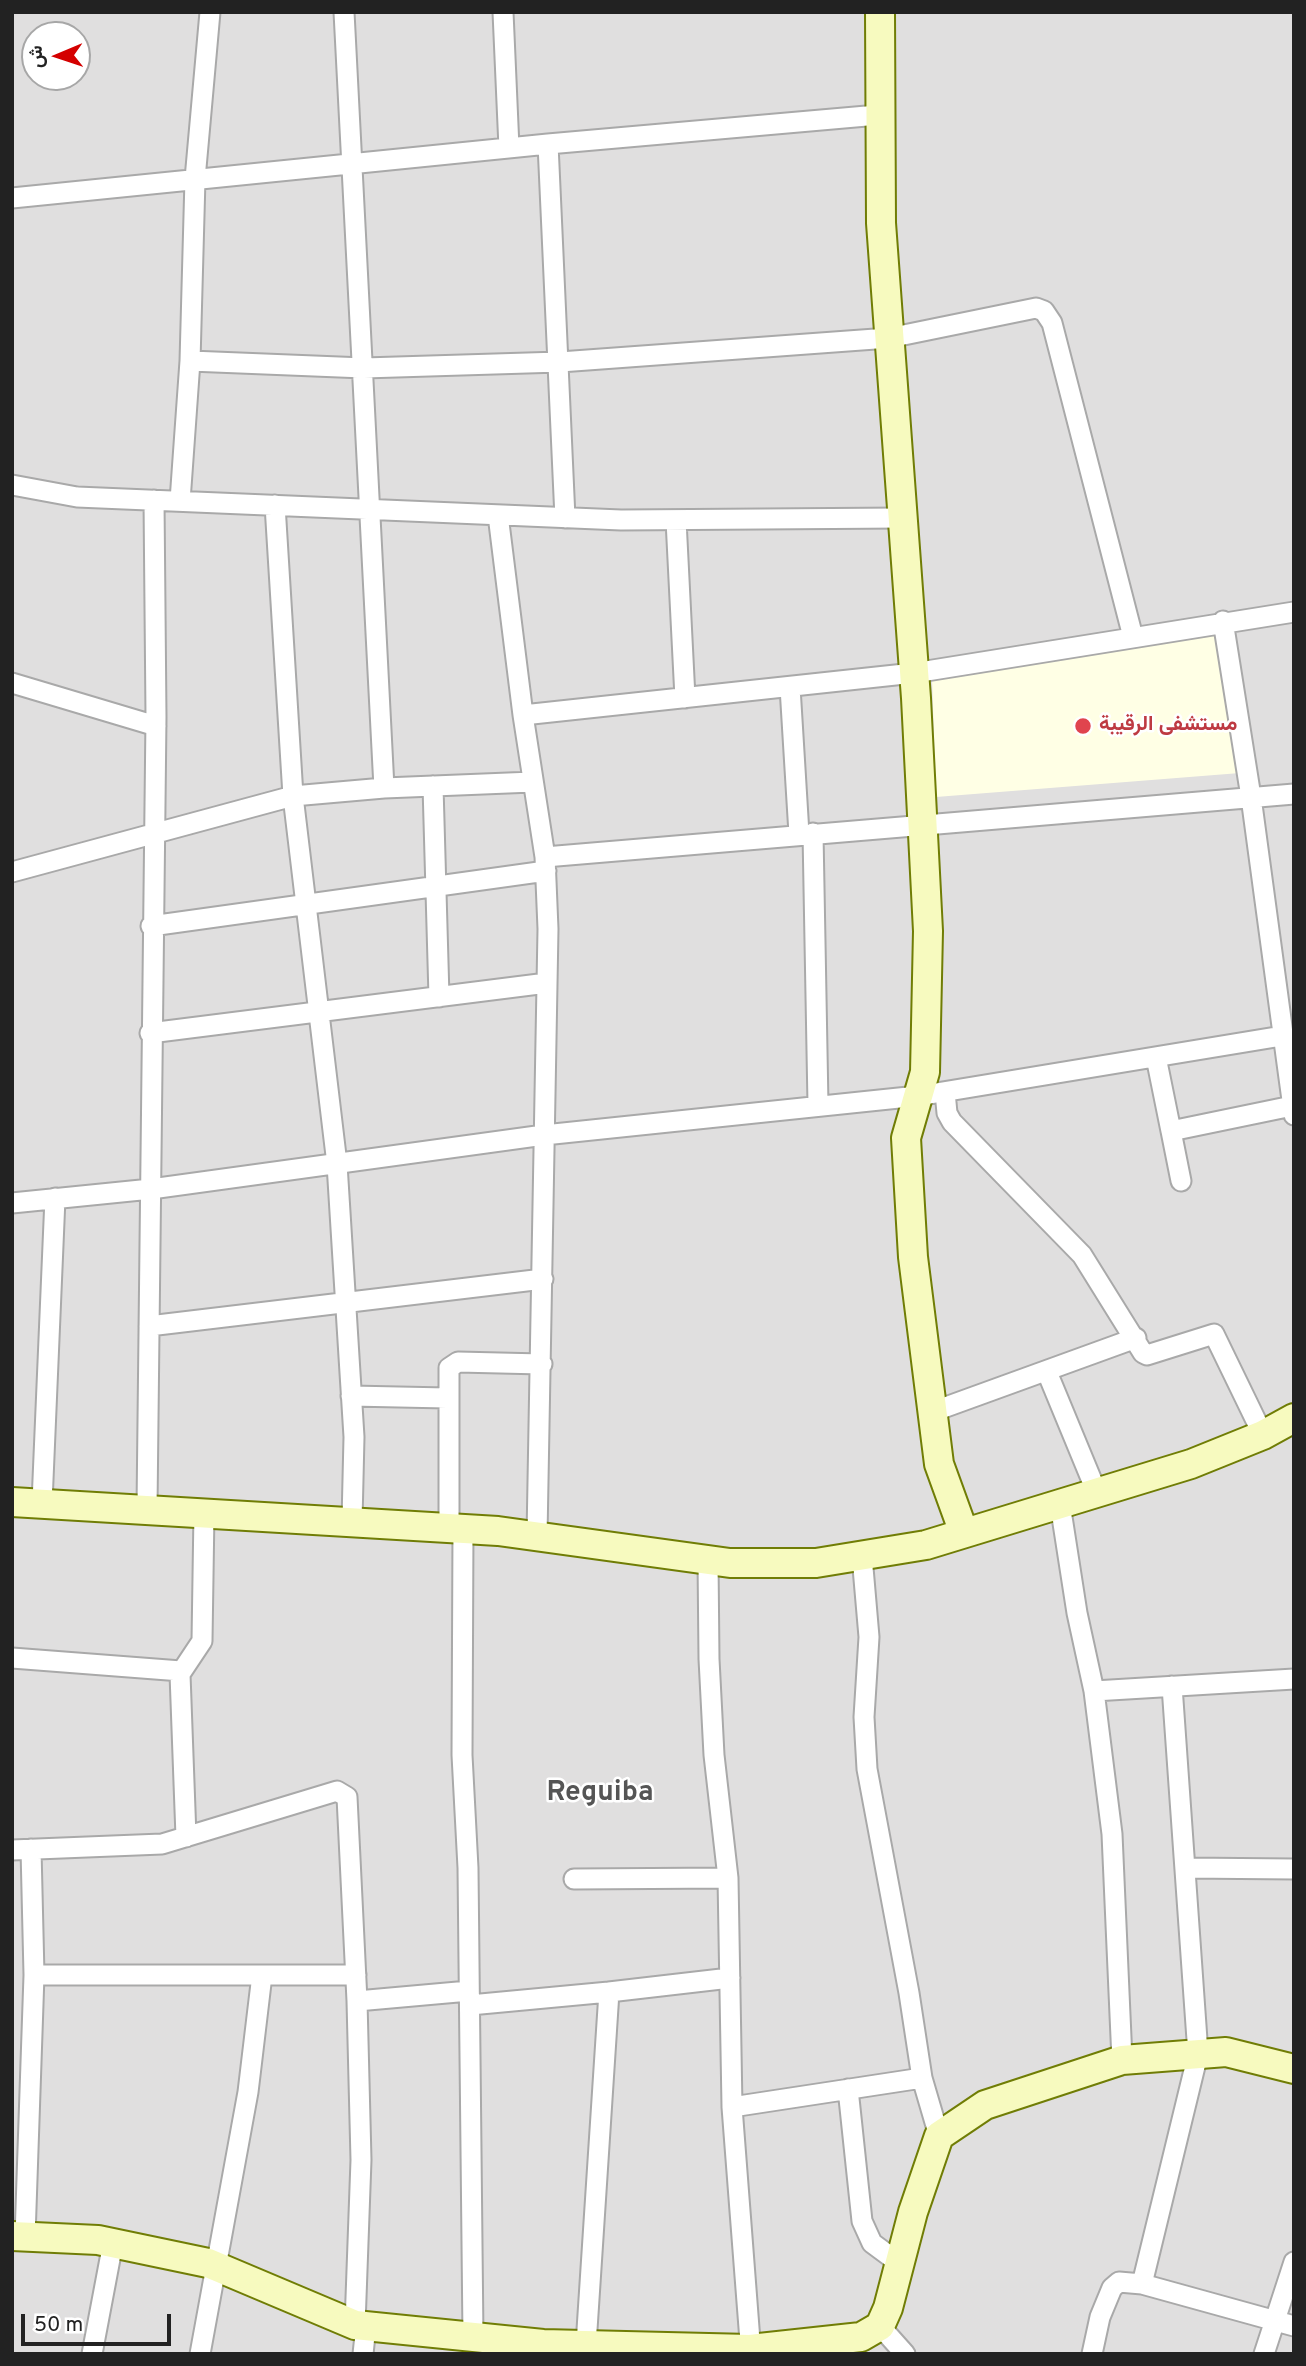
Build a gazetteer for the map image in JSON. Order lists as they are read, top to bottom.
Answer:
{
  "districts": ["Reguiba"],
  "places": ["مستشفى الرقيبة"],
  "scale_bar": "50 m",
  "north": "left"
}
